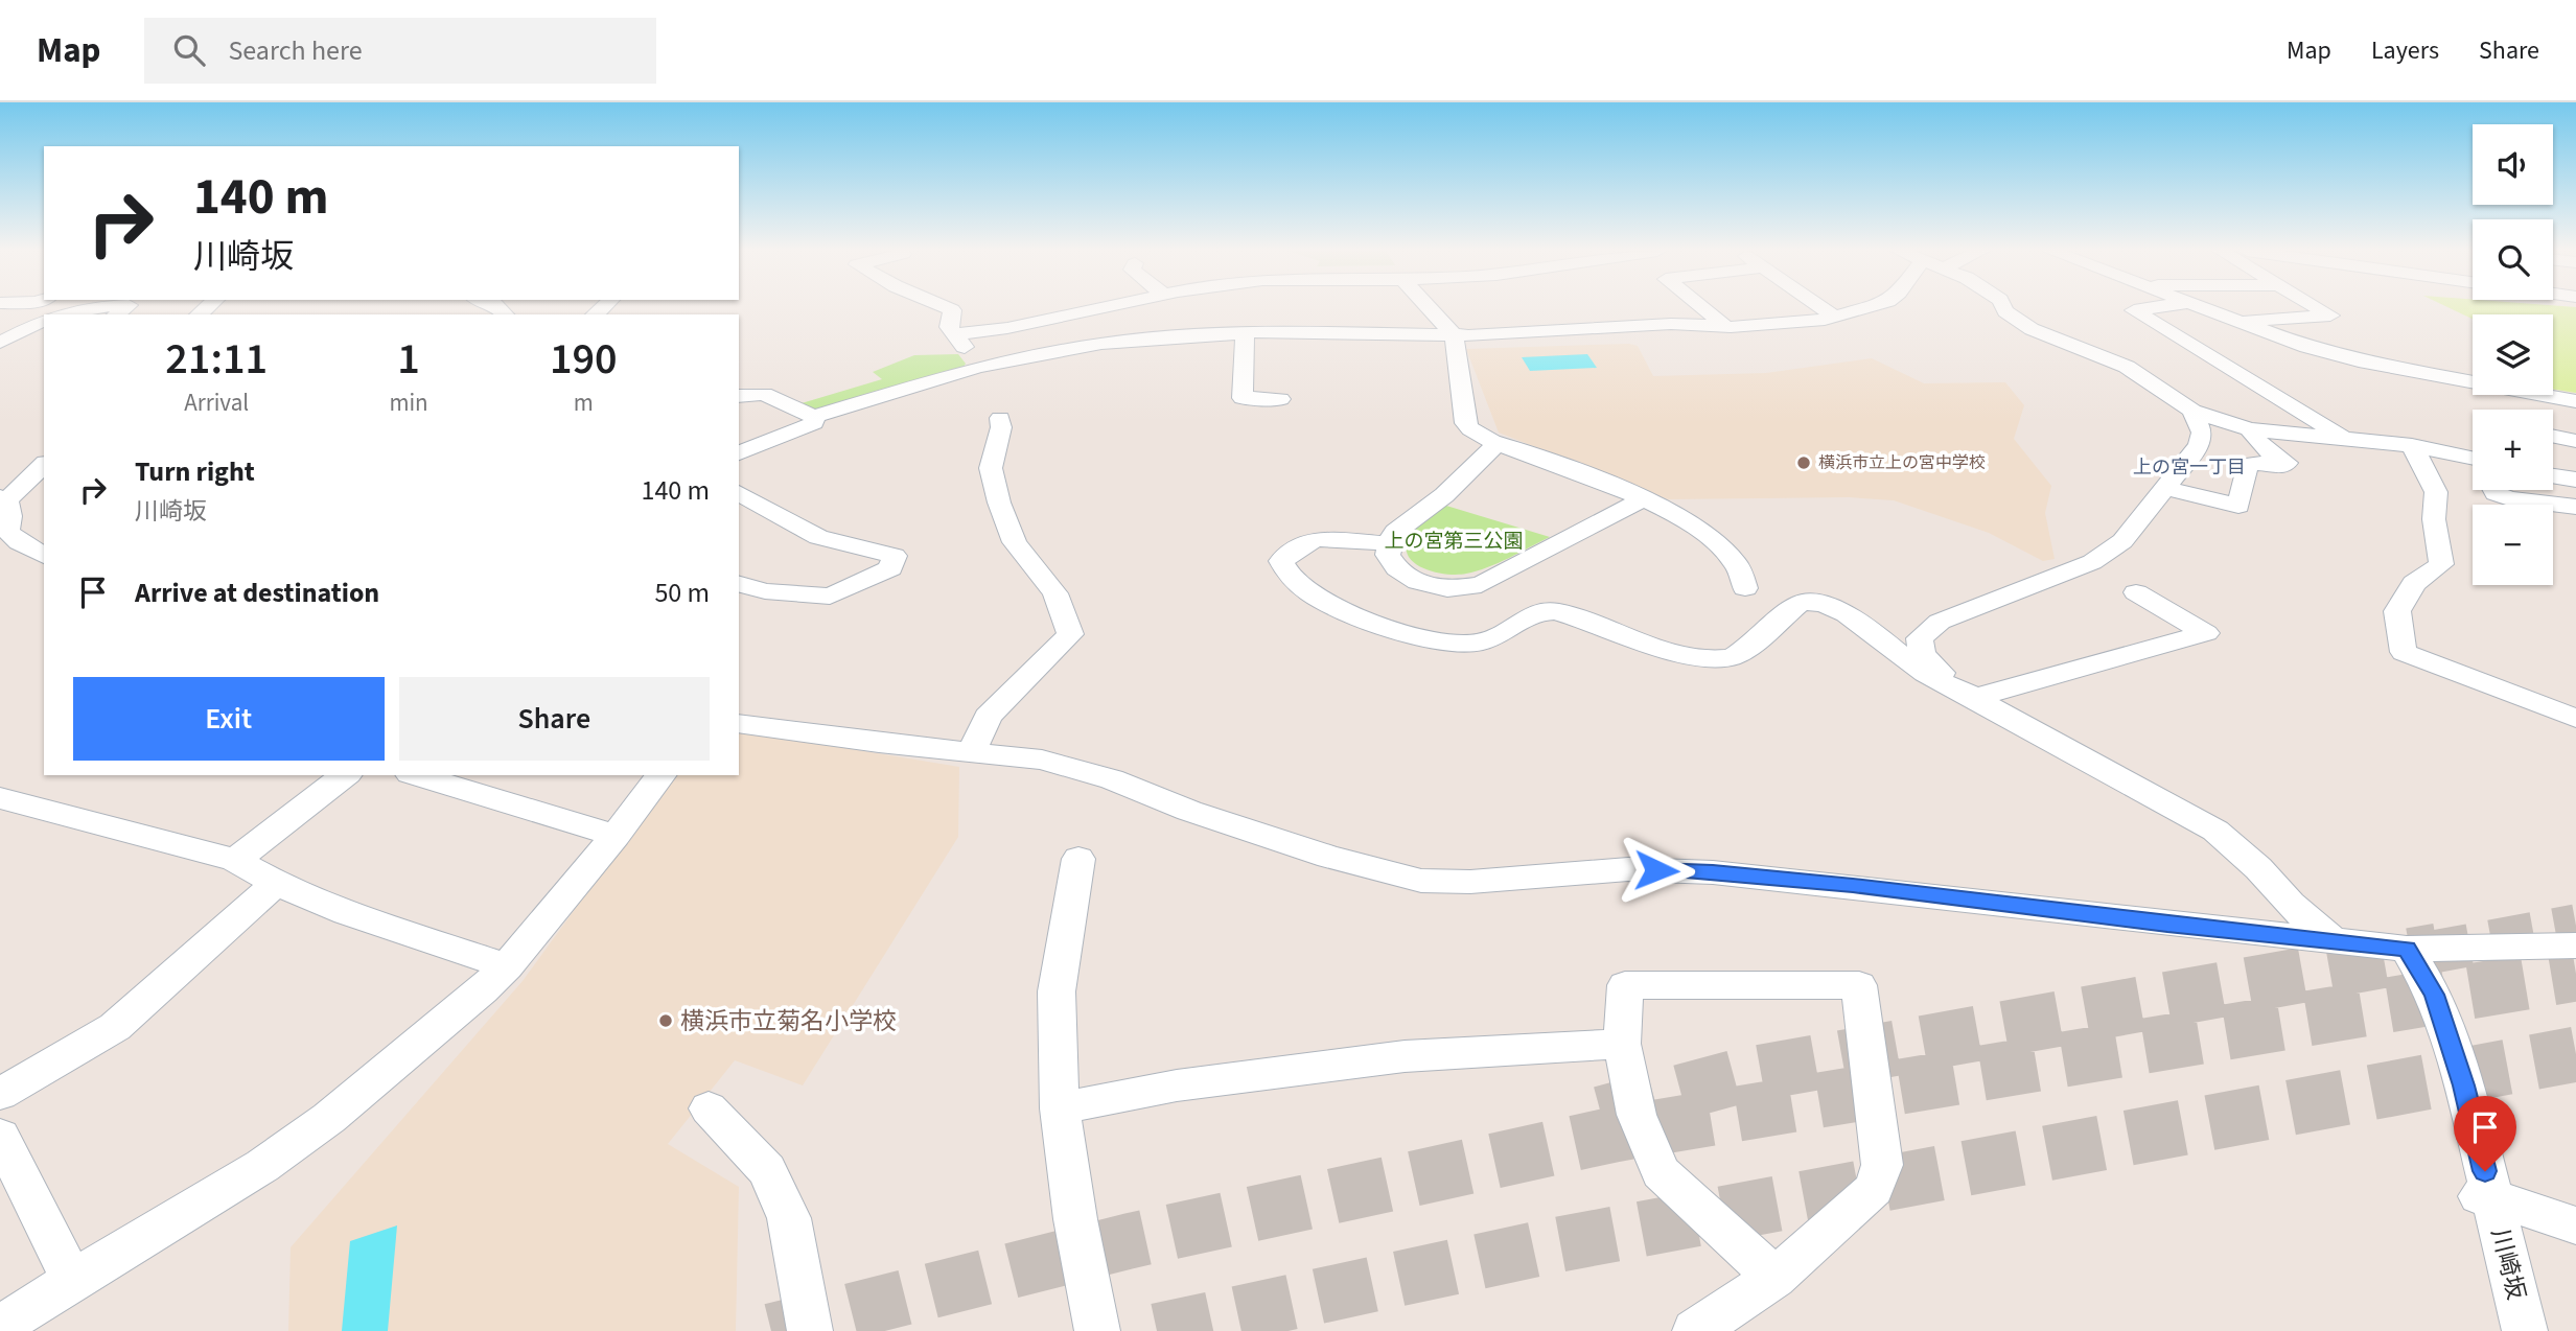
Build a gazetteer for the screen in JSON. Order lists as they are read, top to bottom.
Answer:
{
  "streets": {
    "street": ["川崎坂"]
  },
  "districts": ["上の宮一丁目"],
  "parks": ["上の宮第三公園"],
  "places": ["横浜市立上の宮中学校", "横浜市立菊名小学校"],
  "page": {
    "header": "Map",
    "search": "Search here",
    "nav": ["Map", "Layers", "Share"],
    "map_buttons": ["+", "−"],
    "turn": ["140 m", "川崎坂"],
    "eta": [
      "21:11",
      "Arrival",
      "1",
      "min",
      "190",
      "m"
    ],
    "list": [
      {
        "name": "Turn right",
        "note": "川崎坂",
        "value": "140 m"
      },
      {
        "name": "Arrive at destination",
        "value": "50 m"
      }
    ],
    "buttons": ["Exit", "Share"]
  }
}
